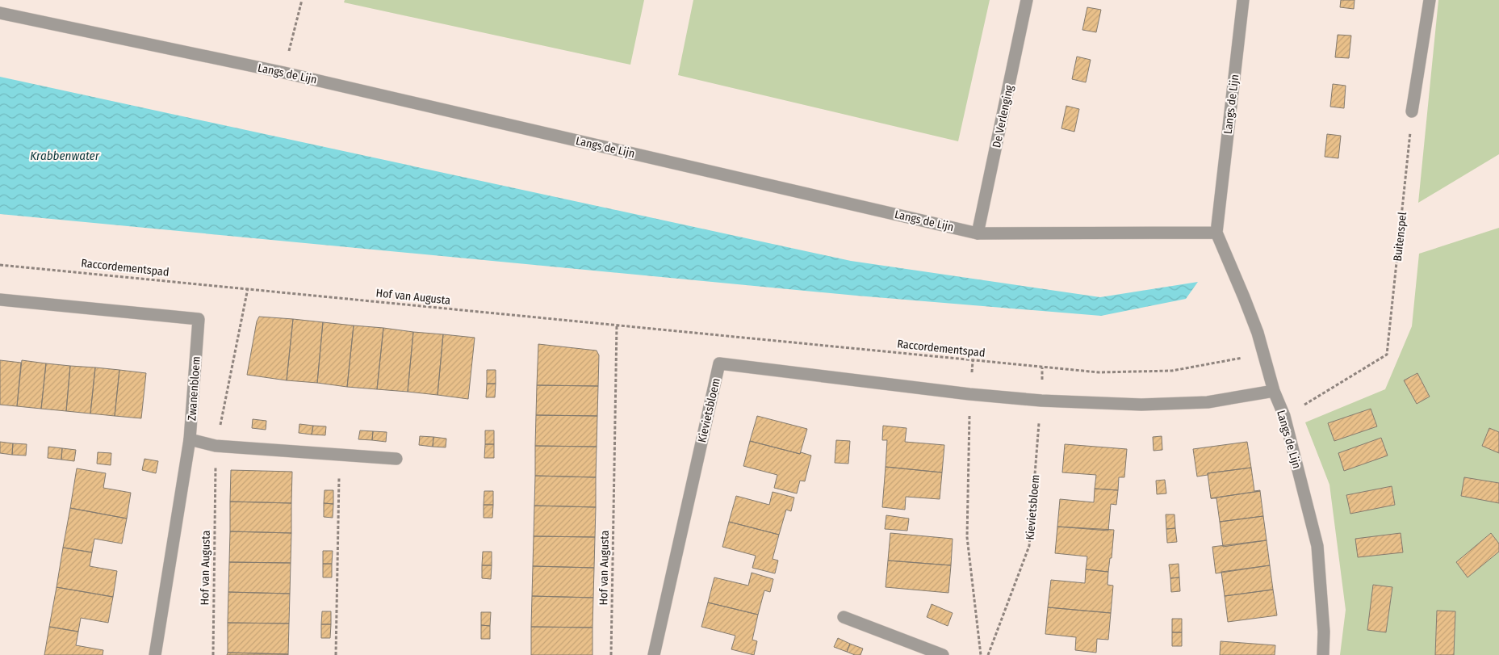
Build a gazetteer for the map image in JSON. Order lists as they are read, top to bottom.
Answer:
{
  "streets": {
    "street": [
      "Langs de Lijn",
      "De Verlenging",
      "Zwanenbloem",
      "Kievietsbloem"
    ],
    "path": ["Buitenspel", "Raccordementspad", "Hof van Augusta"]
  },
  "crossings": [
    ["Langs de Lijn", "De Verlenging"],
    ["Langs de Lijn", "Buitenspel"],
    ["Langs de Lijn", "Raccordementspad"],
    ["Langs de Lijn", "Kievietsbloem"],
    ["Raccordementspad", "Hof van Augusta"],
    ["Raccordementspad", "Kievietsbloem"]
  ],
  "water": ["Krabbenwater"]
}
